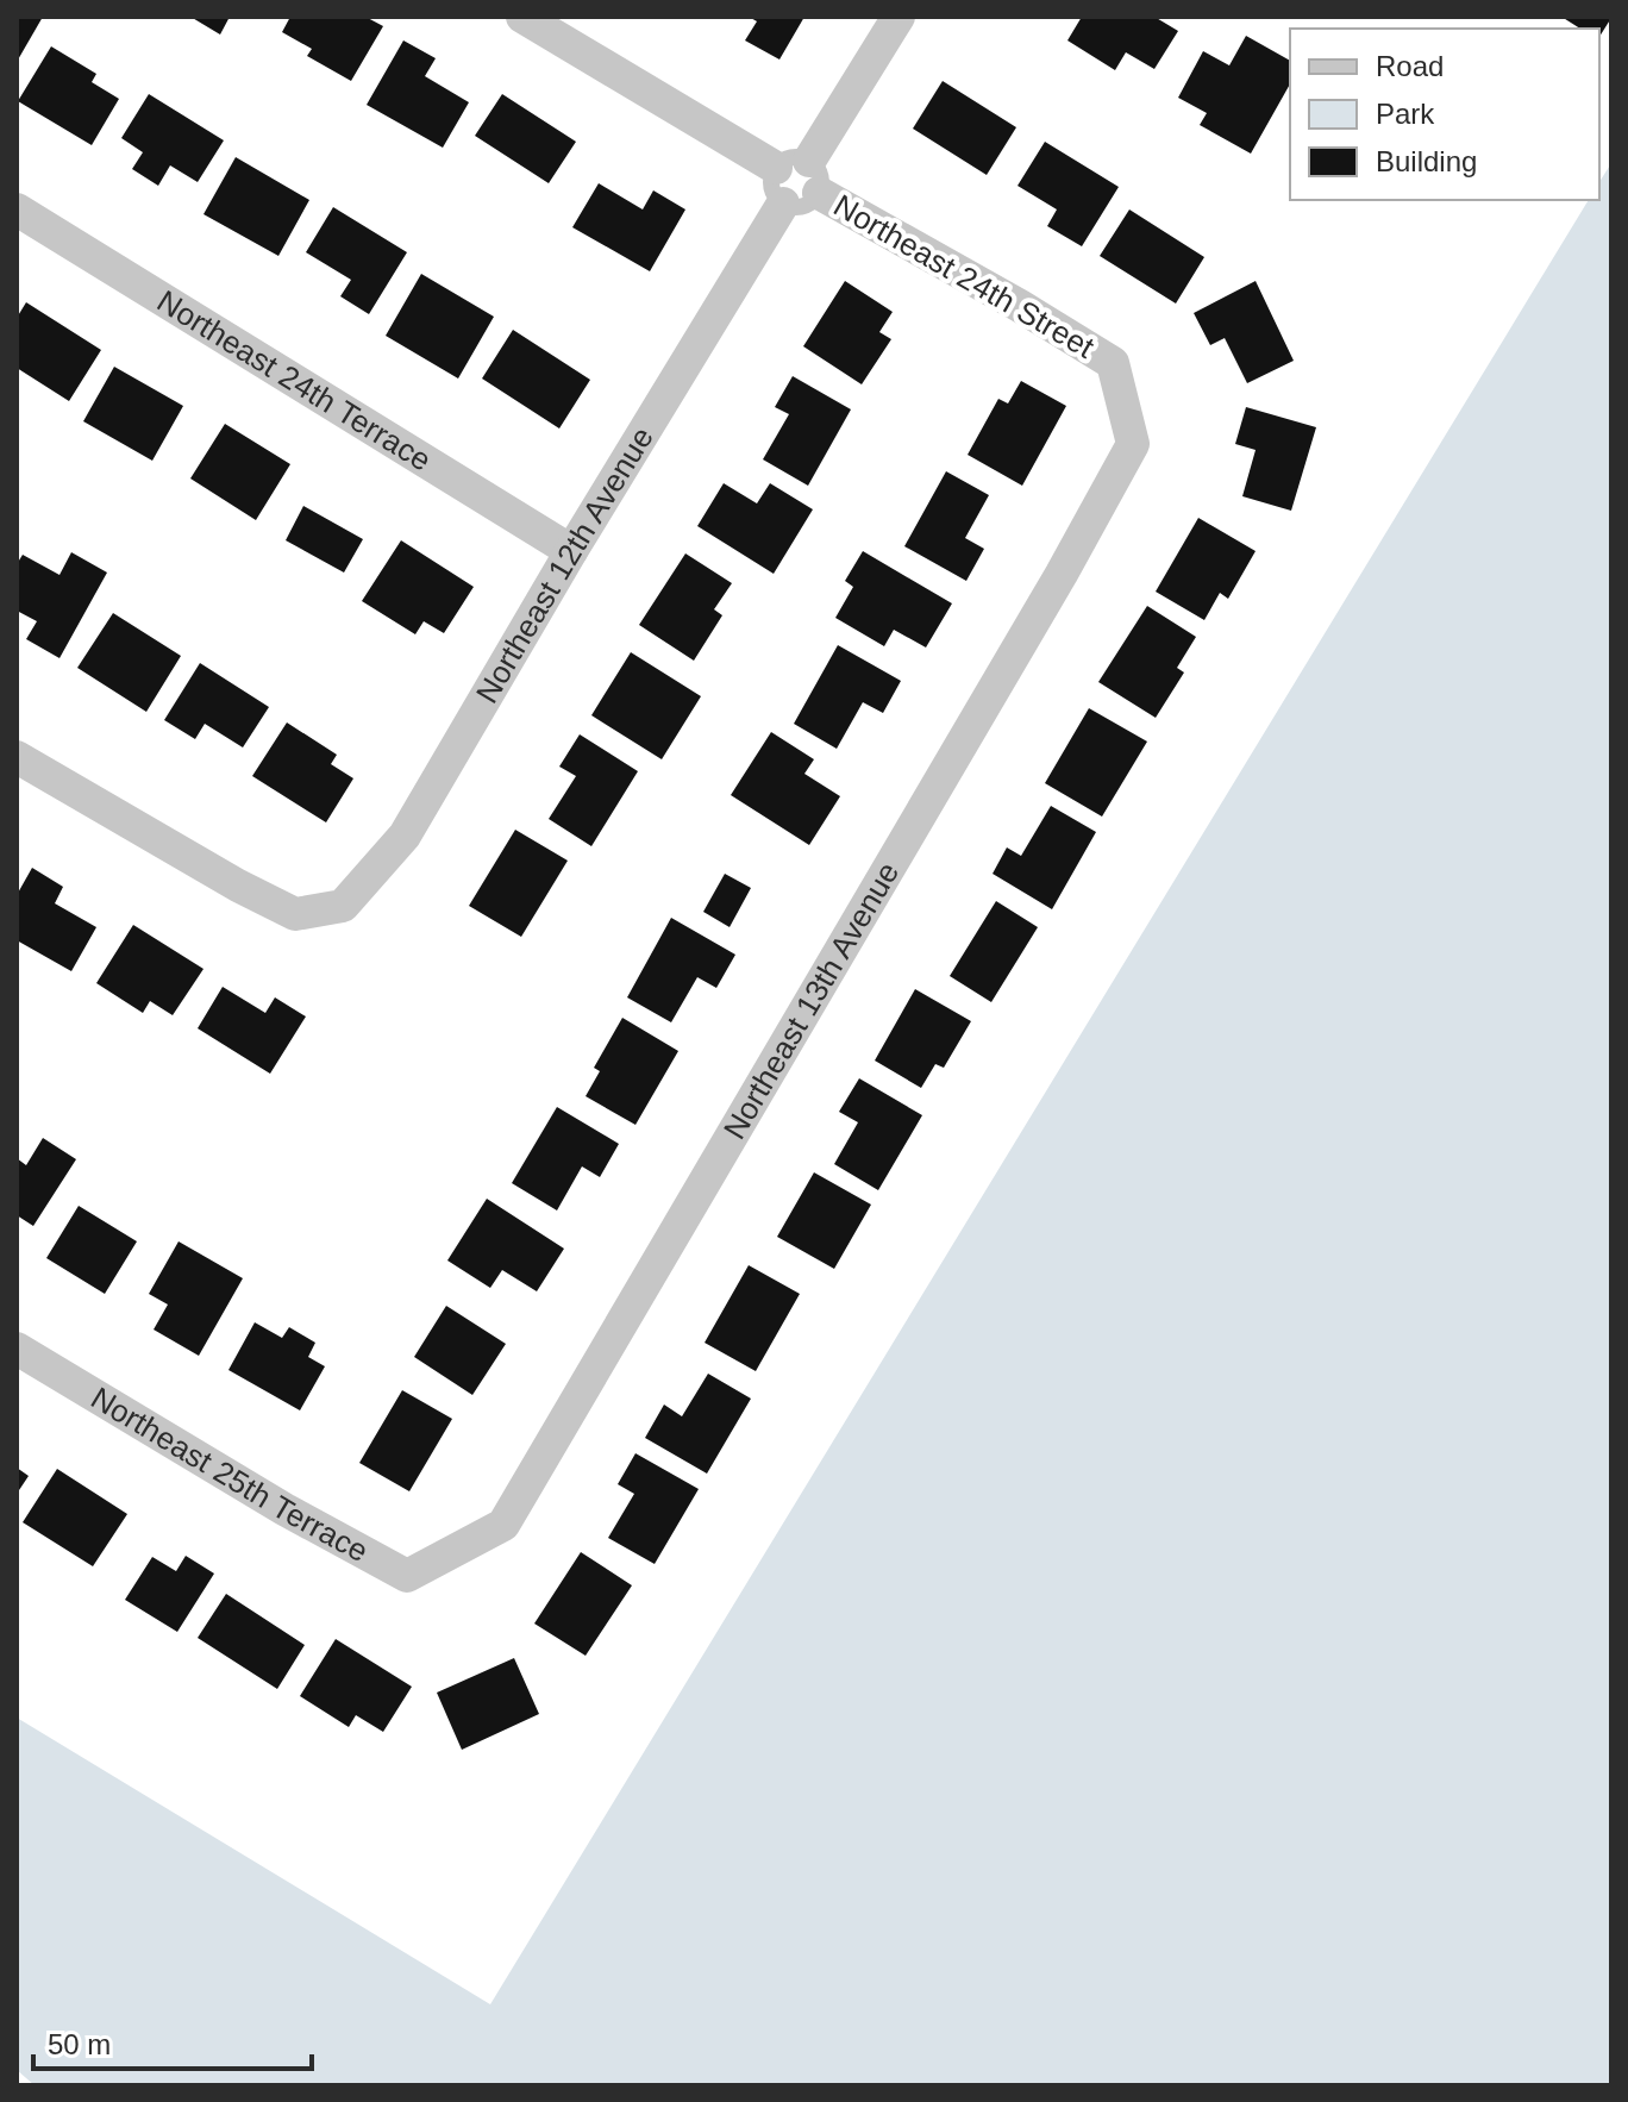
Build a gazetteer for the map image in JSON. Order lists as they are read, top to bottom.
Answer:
{
  "streets": {
    "street": [
      "Northeast 24th Street",
      "Northeast 24th Terrace",
      "Northeast 12th Avenue",
      "Northeast 13th Avenue",
      "Northeast 25th Terrace"
    ]
  },
  "crossings": [
    ["Northeast 24th Street", "Northeast 12th Avenue"],
    ["Northeast 24th Street", "Northeast 13th Avenue"],
    ["Northeast 24th Terrace", "Northeast 12th Avenue"],
    ["Northeast 13th Avenue", "Northeast 25th Terrace"]
  ],
  "legend": ["Road", "Park", "Building"],
  "scale_bar": "50 m"
}
